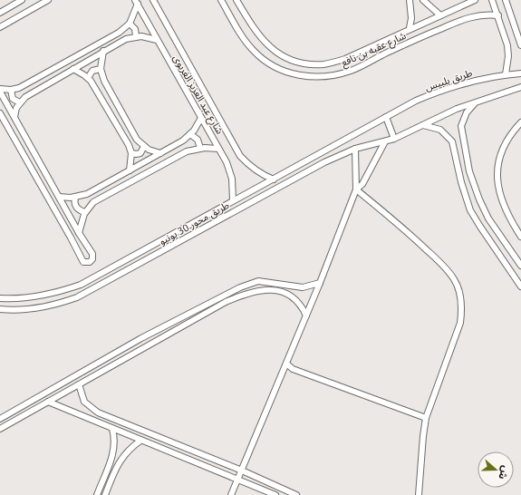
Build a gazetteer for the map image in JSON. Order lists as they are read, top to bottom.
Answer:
{
  "streets": {
    "street": [
      "شارع عقبه بن نافع",
      "طريق بلبيس",
      "شارع عبد العزيز الغربوى",
      "طريق محور 30 يونيو"
    ]
  },
  "crossings": [
    ["طريق بلبيس", "طريق محور 30 يونيو"],
    ["شارع عبد العزيز الغربوى", "طريق محور 30 يونيو"]
  ],
  "north": "right"
}
